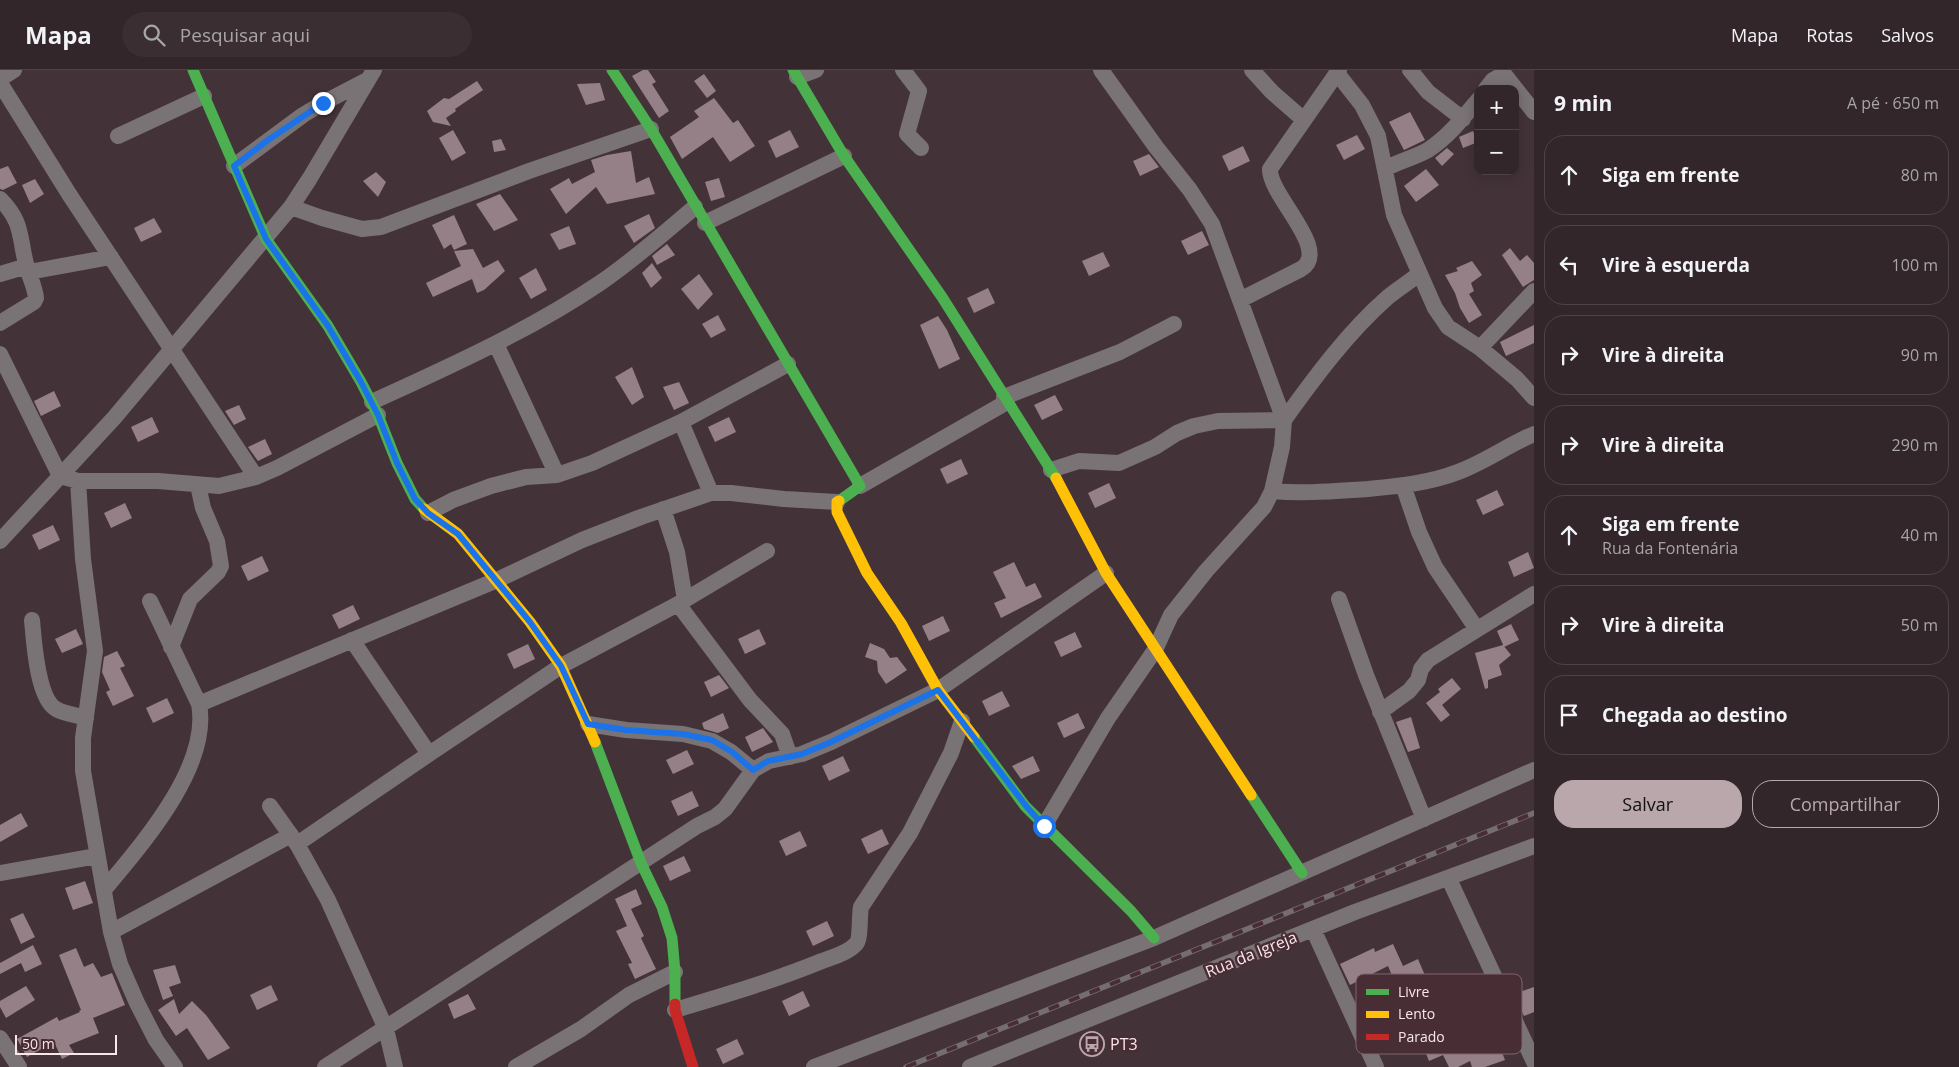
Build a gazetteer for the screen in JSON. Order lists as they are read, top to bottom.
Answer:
{
  "streets": {
    "street": ["Rua da Igreja"]
  },
  "places": {
    "bus stop": ["PT3"]
  },
  "legend": ["Livre", "Lento", "Parado"],
  "scale_bar": "50 m",
  "page": {
    "header": "Mapa",
    "search": "Pesquisar aqui",
    "nav": ["Mapa", "Rotas", "Salvos"],
    "heading": ["9 min", "A pé · 650 m"],
    "map_buttons": ["+", "−"],
    "list": [
      ["Siga em frente", "80 m"],
      ["Vire à esquerda", "100 m"],
      ["Vire à direita", "90 m"],
      ["Vire à direita", "290 m"],
      ["Siga em frente", "Rua da Fontenária", "40 m"],
      ["Vire à direita", "50 m"],
      "Chegada ao destino"
    ],
    "buttons": ["Salvar", "Compartilhar"],
    "scale": "50 m"
  }
}
